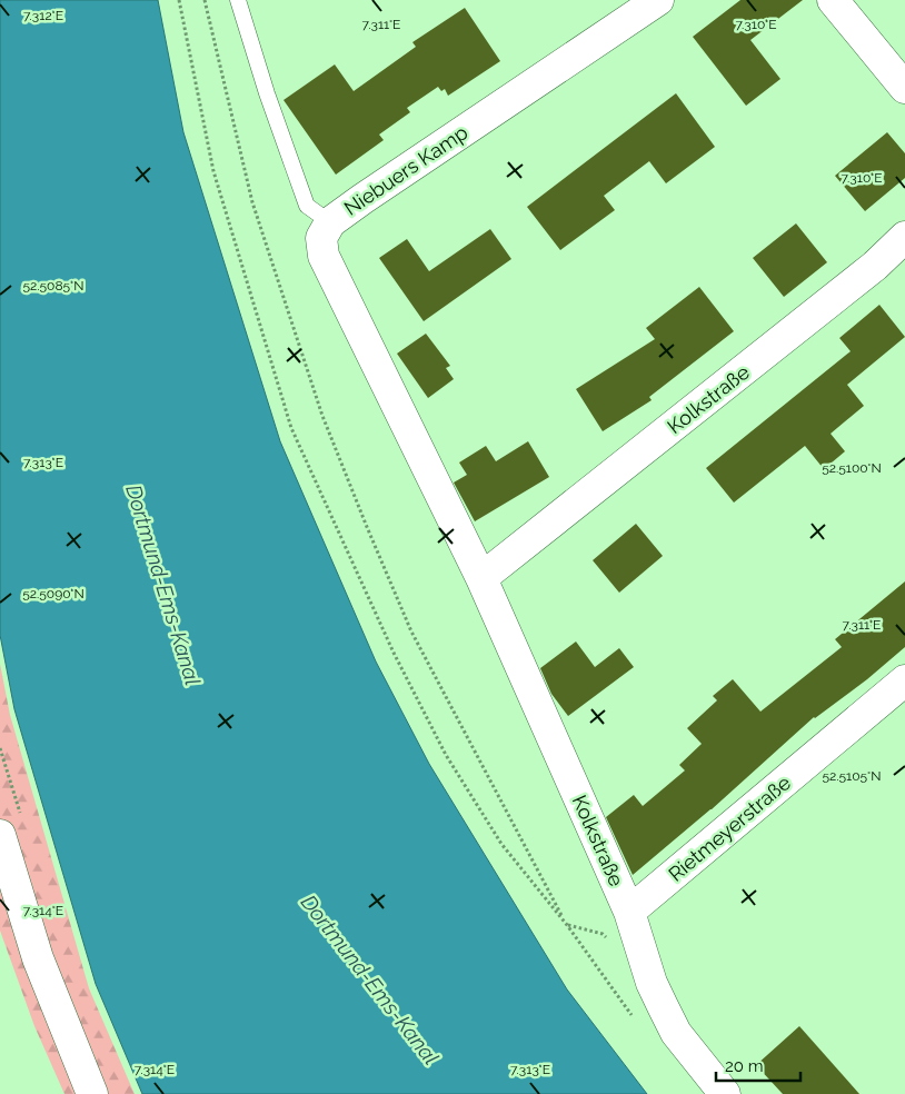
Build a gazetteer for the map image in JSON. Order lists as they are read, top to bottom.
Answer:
{
  "streets": {
    "street": ["Niebuers Kamp", "Kolkstraße", "Rietmeyerstraße"]
  },
  "crossings": [
    ["Niebuers Kamp", "Kolkstraße"],
    ["Kolkstraße", "Rietmeyerstraße"]
  ],
  "water": ["Dortmund-Ems-Kanal"],
  "scale_bar": "20 m",
  "coordinates": [
    "7.312°E",
    "7.310°E",
    "7.311°E",
    "52.5085°N",
    "7.313°E",
    "52.5100°N",
    "52.5090°N",
    "52.5105°N",
    "7.314°E"
  ]
}
